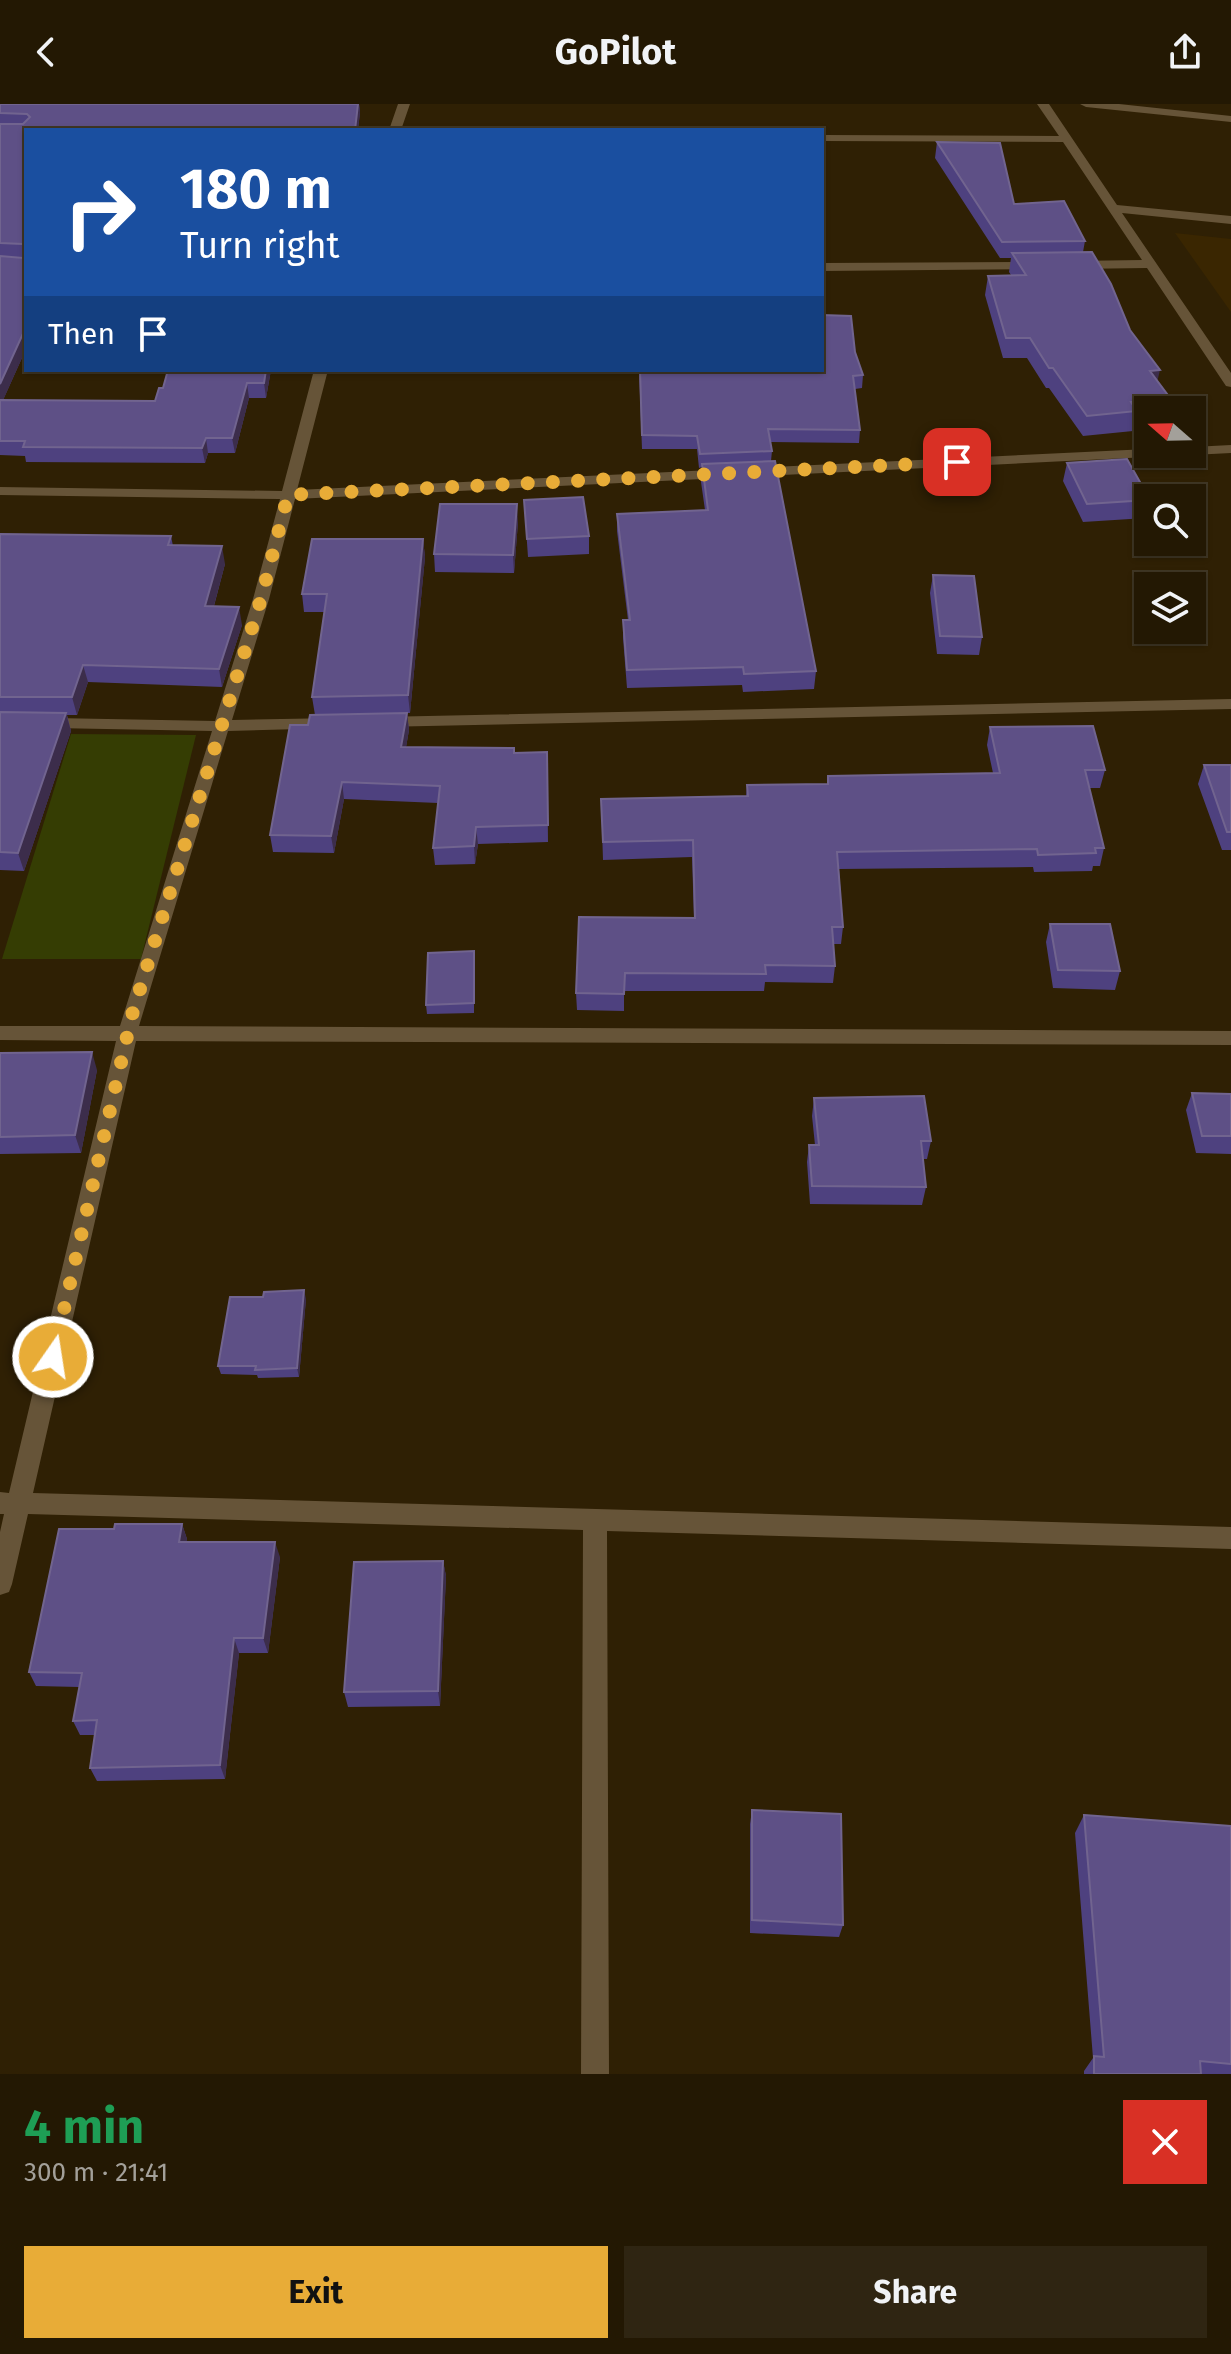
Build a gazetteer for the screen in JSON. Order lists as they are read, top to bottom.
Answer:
{
  "north": "left",
  "page": {
    "header": "GoPilot",
    "turn": ["180 m", "Turn right"],
    "then": "Then",
    "heading": ["4 min", "300 m · 21:41"],
    "buttons": ["Exit", "Share"]
  }
}
